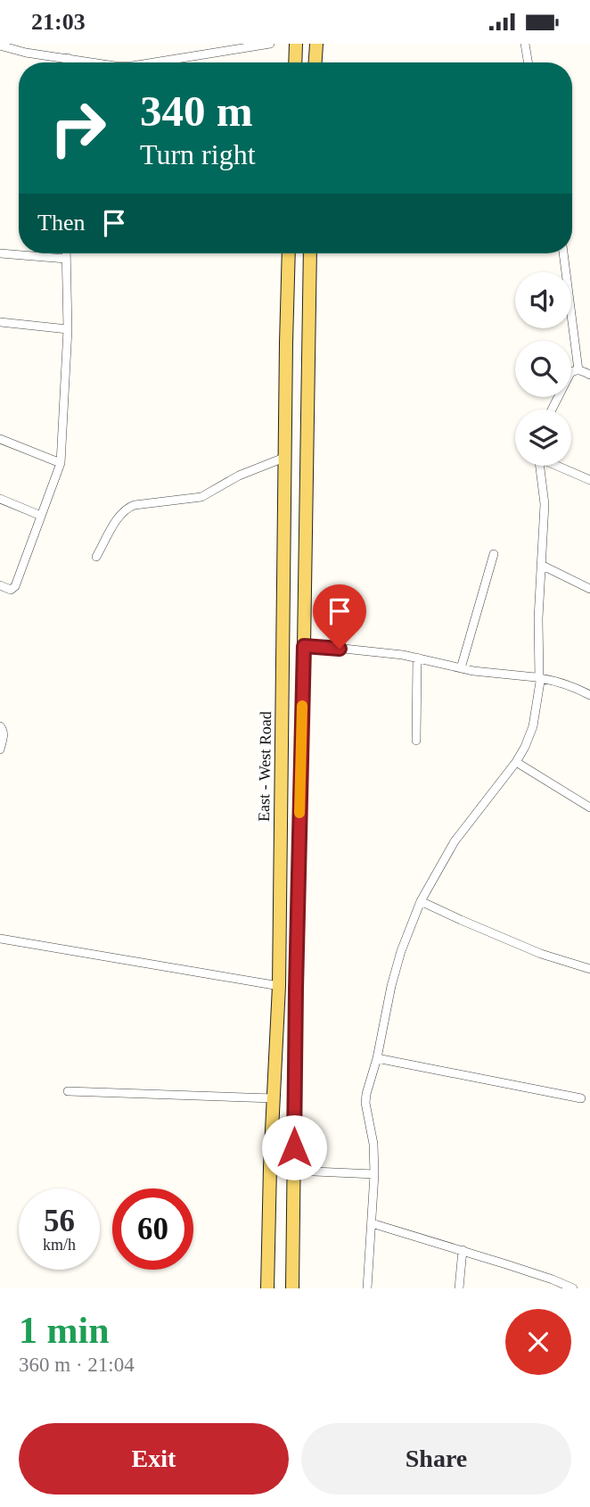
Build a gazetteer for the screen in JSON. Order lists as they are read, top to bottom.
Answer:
{
  "streets": {
    "main road": ["East - West Road"]
  },
  "page": {
    "status": "21:03",
    "turn": ["340 m", "Turn right"],
    "then": "Then",
    "speed": "56 km/h",
    "limit": "60",
    "heading": ["1 min", "360 m · 21:04"],
    "buttons": ["Exit", "Share"]
  }
}
